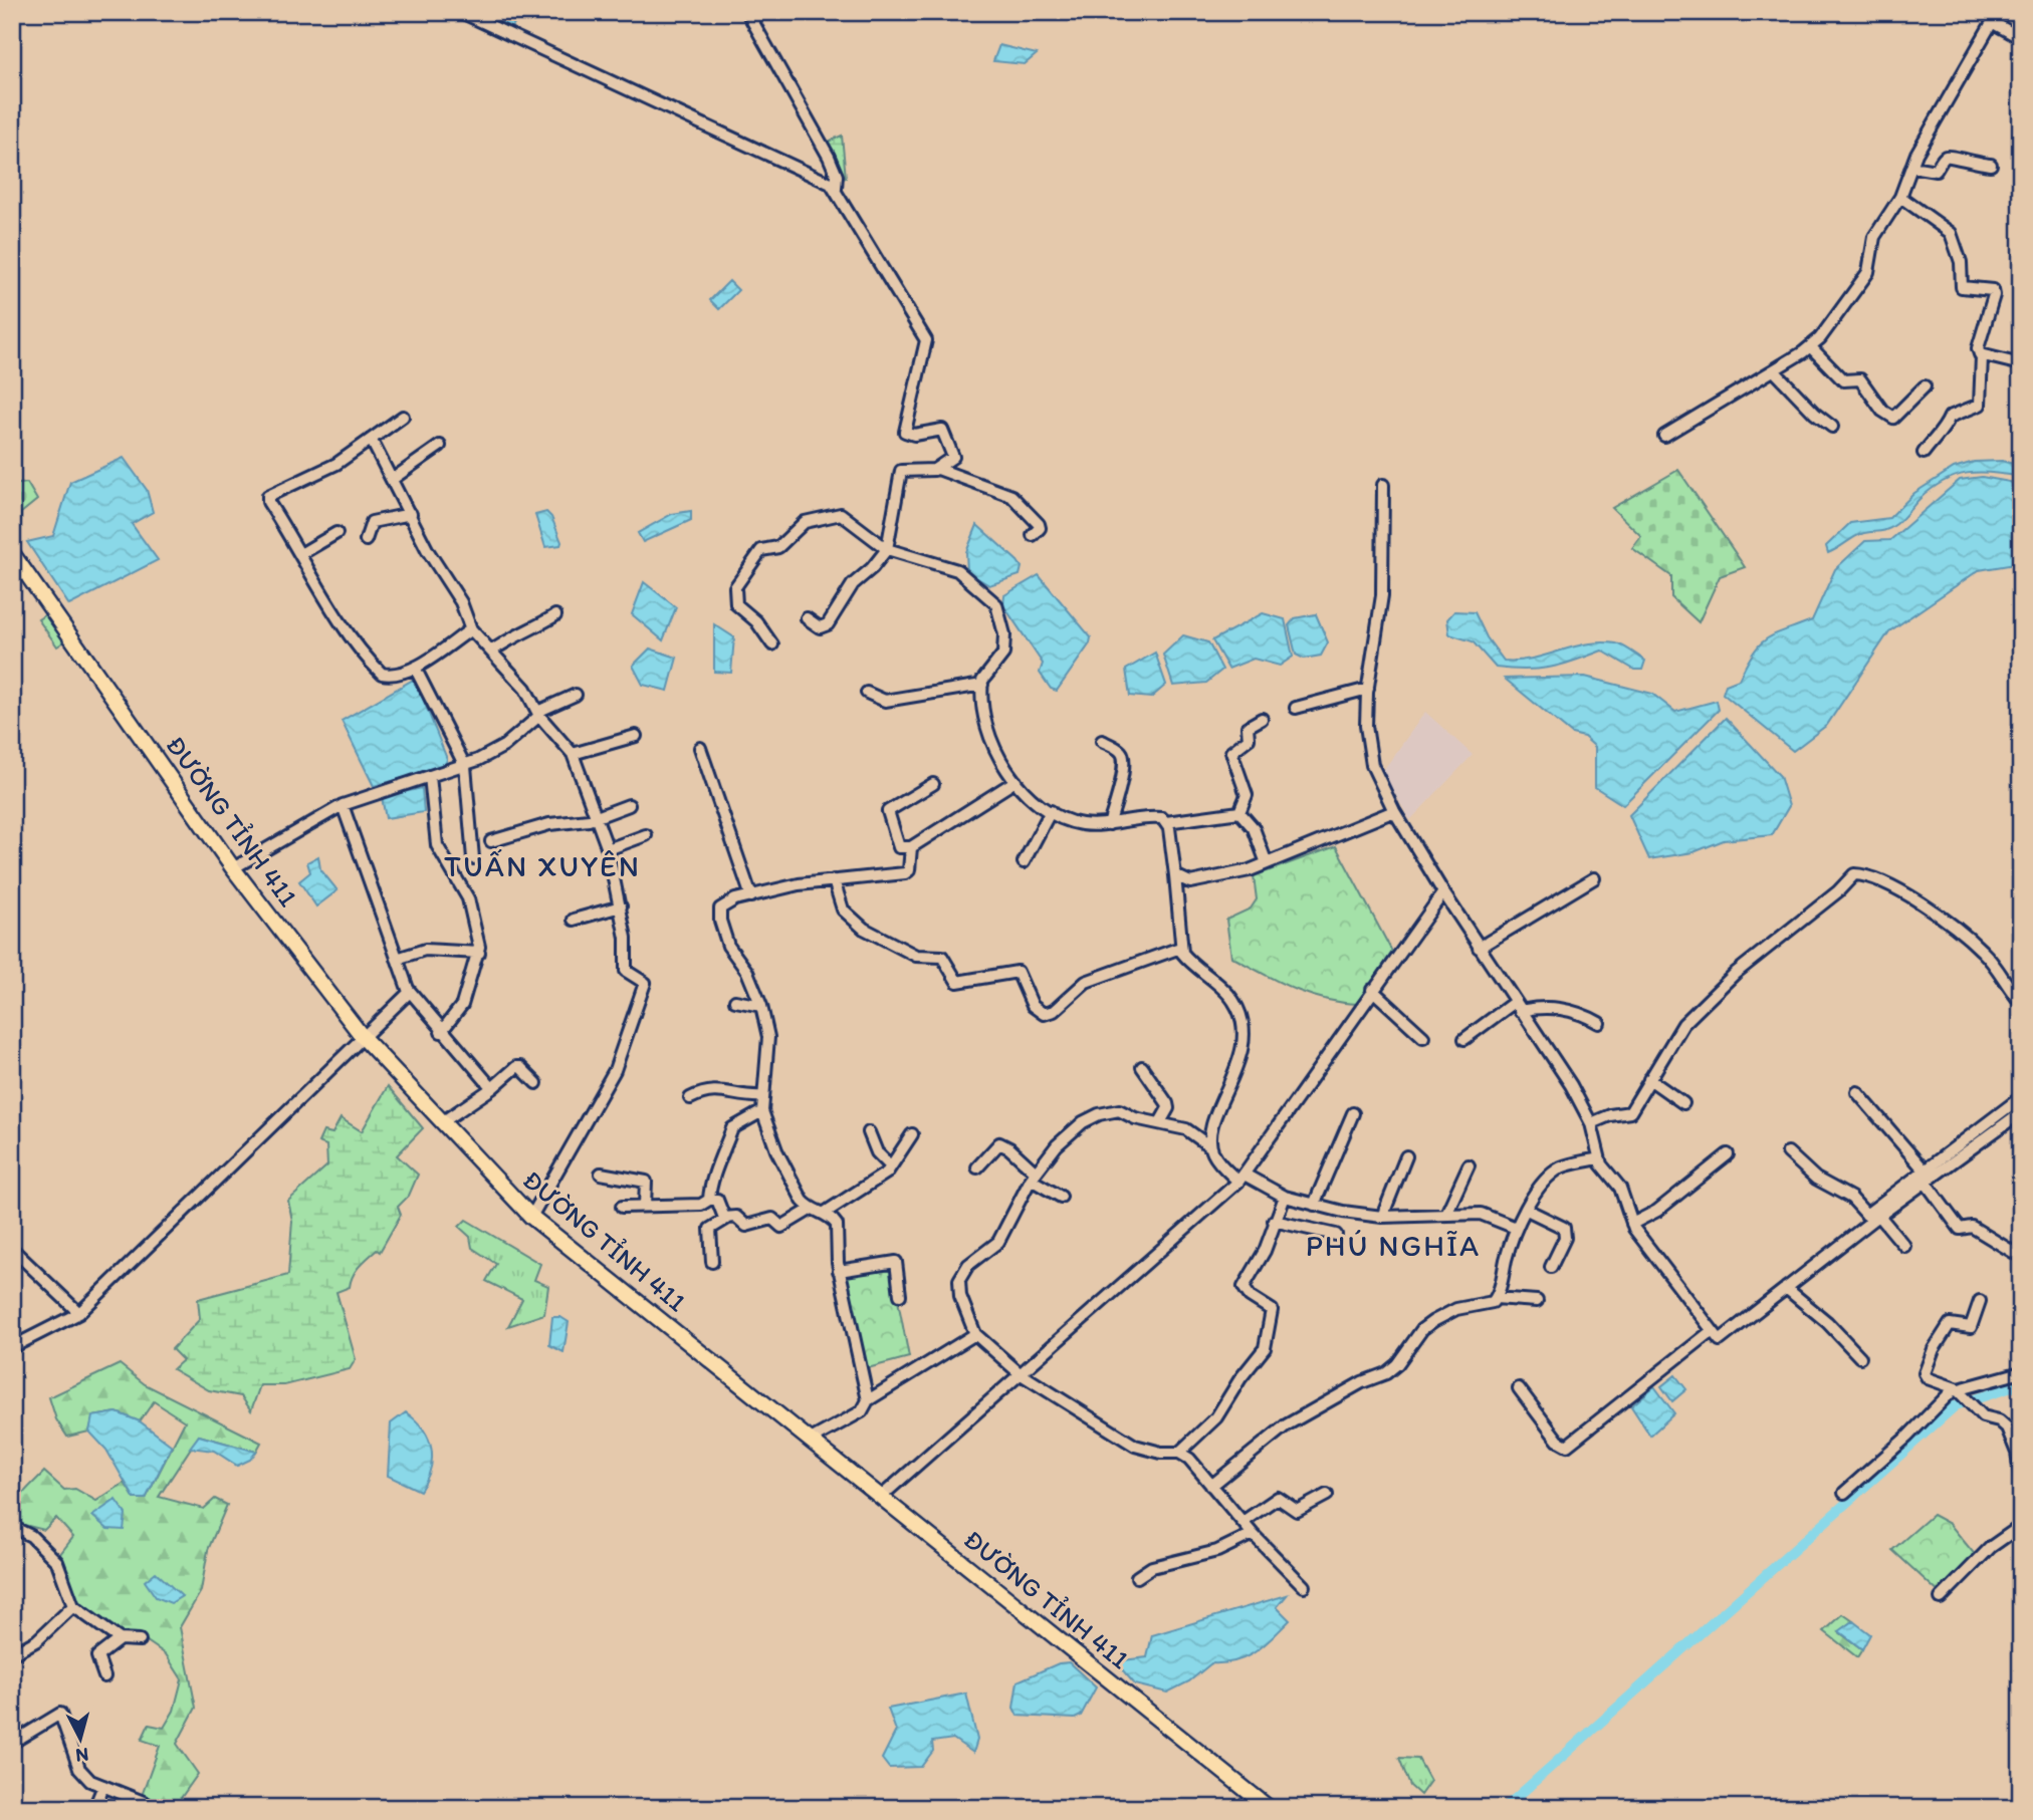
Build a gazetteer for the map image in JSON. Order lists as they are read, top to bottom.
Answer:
{
  "streets": {
    "main road": ["ĐƯỜNG TỈNH 411"]
  },
  "districts": ["TUẤN XUYÊN", "PHÚ NGHĨA"],
  "north": "bottom"
}
